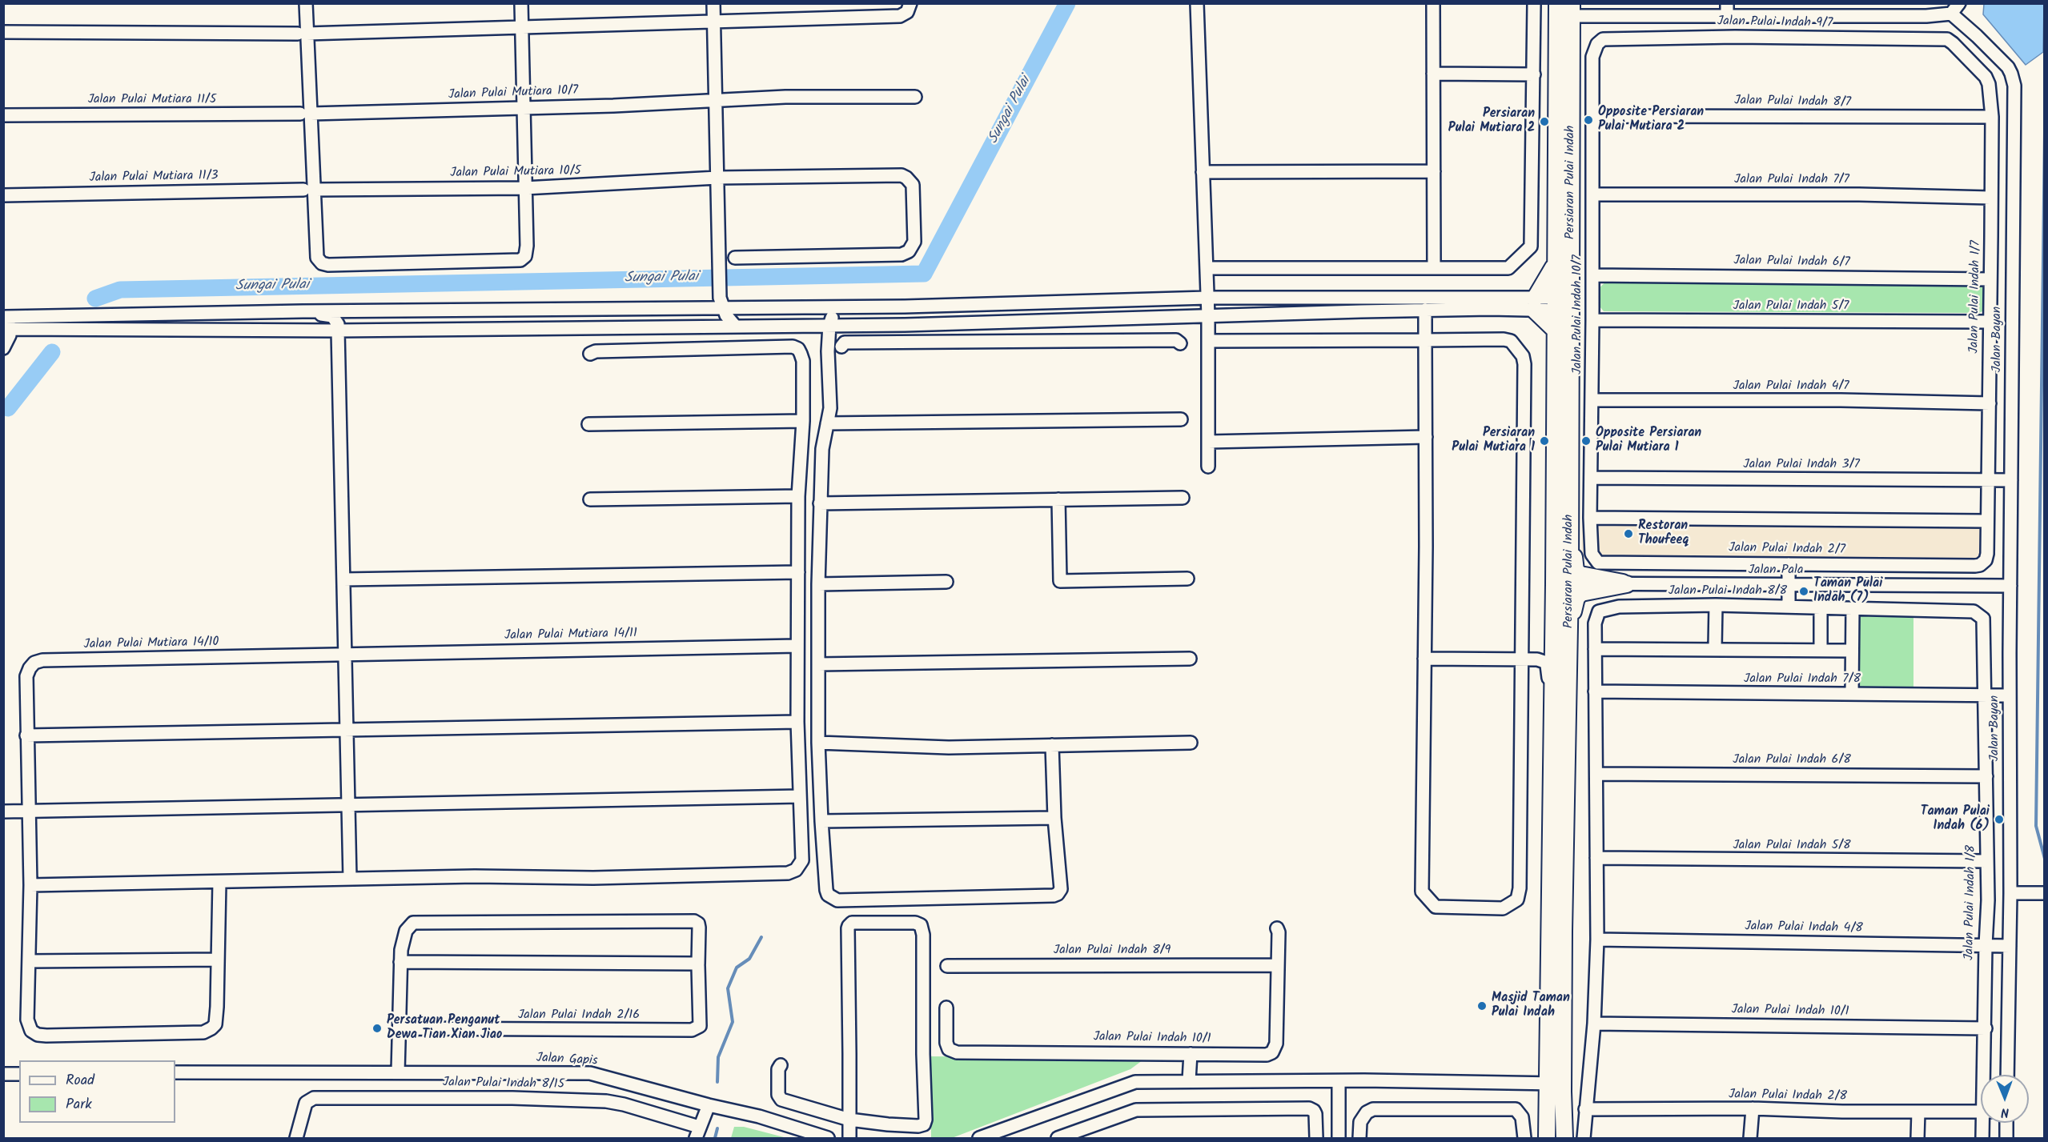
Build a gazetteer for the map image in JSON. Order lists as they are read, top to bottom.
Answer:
{
  "streets": {
    "main road": ["Persiaran Pulai Indah"],
    "street": [
      "Jalan Pulai Indah 9/7",
      "Jalan Pulai Mutiara 10/7",
      "Jalan Pulai Mutiara 11/5",
      "Jalan Pulai Indah 8/7",
      "Jalan Pulai Mutiara 10/5",
      "Jalan Pulai Mutiara 11/3",
      "Jalan Pulai Indah 7/7",
      "Jalan Pulai Indah 6/7",
      "Jalan Pulai Indah 1/7",
      "Jalan Pulai Indah 5/7",
      "Jalan Pulai Indah 10/7",
      "Jalan Bayan",
      "Jalan Pulai Indah 4/7",
      "Jalan Pulai Indah 3/7",
      "Jalan Pulai Indah 2/7",
      "Jalan Pala",
      "Jalan Pulai Indah 8/8",
      "Jalan Pulai Mutiara 14/11",
      "Jalan Pulai Mutiara 14/10",
      "Jalan Pulai Indah 7/8",
      "Jalan Pulai Indah 6/8",
      "Jalan Pulai Indah 5/8",
      "Jalan Pulai Indah 1/8",
      "Jalan Pulai Indah 4/8",
      "Jalan Pulai Indah 8/9",
      "Jalan Pulai Indah 10/1",
      "Jalan Pulai Indah 2/16",
      "Jalan Gapis",
      "Jalan Pulai Indah 8/15",
      "Jalan Pulai Indah 2/8"
    ]
  },
  "crossings": [
    ["Jalan Pulai Indah 9/7", "Jalan Pulai Indah 1/7"],
    ["Jalan Pulai Indah 9/7", "Jalan Pulai Indah 10/7"],
    ["Jalan Pulai Mutiara 10/7", "Jalan Pulai Mutiara 11/5"],
    ["Jalan Pulai Indah 8/7", "Jalan Pulai Indah 1/7"],
    ["Jalan Pulai Indah 8/7", "Jalan Pulai Indah 10/7"],
    ["Jalan Pulai Mutiara 10/5", "Jalan Pulai Mutiara 11/3"],
    ["Jalan Pulai Indah 7/7", "Jalan Pulai Indah 1/7"],
    ["Jalan Pulai Indah 7/7", "Jalan Pulai Indah 10/7"],
    ["Persiaran Pulai Indah", "Jalan Bayan"],
    ["Persiaran Pulai Indah", "Jalan Pala"],
    ["Jalan Pulai Indah 6/7", "Jalan Pulai Indah 1/7"],
    ["Jalan Pulai Indah 6/7", "Jalan Pulai Indah 10/7"],
    ["Jalan Pulai Indah 1/7", "Jalan Pulai Indah 5/7"],
    ["Jalan Pulai Indah 1/7", "Jalan Pulai Indah 4/7"],
    ["Jalan Pulai Indah 1/7", "Jalan Pulai Indah 3/7"],
    ["Jalan Pulai Indah 1/7", "Jalan Pulai Indah 2/7"],
    ["Jalan Pulai Indah 5/7", "Jalan Pulai Indah 10/7"],
    ["Jalan Pulai Indah 10/7", "Jalan Pulai Indah 4/7"],
    ["Jalan Pulai Indah 10/7", "Jalan Pulai Indah 3/7"],
    ["Jalan Pulai Indah 10/7", "Jalan Pulai Indah 2/7"],
    ["Jalan Bayan", "Jalan Pulai Indah 3/7"],
    ["Jalan Bayan", "Jalan Pala"],
    ["Jalan Bayan", "Jalan Pulai Indah 7/8"],
    ["Jalan Bayan", "Jalan Pulai Indah 4/8"],
    ["Jalan Pulai Indah 8/8", "Jalan Pulai Indah 1/8"],
    ["Jalan Pulai Mutiara 14/11", "Jalan Pulai Mutiara 14/10"],
    ["Jalan Pulai Indah 7/8", "Jalan Pulai Indah 1/8"],
    ["Jalan Pulai Indah 6/8", "Jalan Pulai Indah 1/8"],
    ["Jalan Pulai Indah 5/8", "Jalan Pulai Indah 1/8"],
    ["Jalan Pulai Indah 1/8", "Jalan Pulai Indah 4/8"],
    ["Jalan Pulai Indah 1/8", "Jalan Pulai Indah 10/1"],
    ["Jalan Pulai Indah 8/9", "Jalan Pulai Indah 10/1"]
  ],
  "water": ["Sungai Pulai"],
  "places": [
    "Opposite Persiaran Pulai Mutiara 2",
    "Persiaran Pulai Mutiara 2",
    "Persiaran Pulai Mutiara 1",
    "Opposite Persiaran Pulai Mutiara 1",
    "Restoran Thoufeeq",
    "Taman Pulai Indah (7)",
    "Taman Pulai Indah (6)",
    "Masjid Taman Pulai Indah",
    "Persatuan Penganut Dewa Tian Xian Jiao"
  ],
  "legend": ["Road", "Park"],
  "north": "bottom"
}
